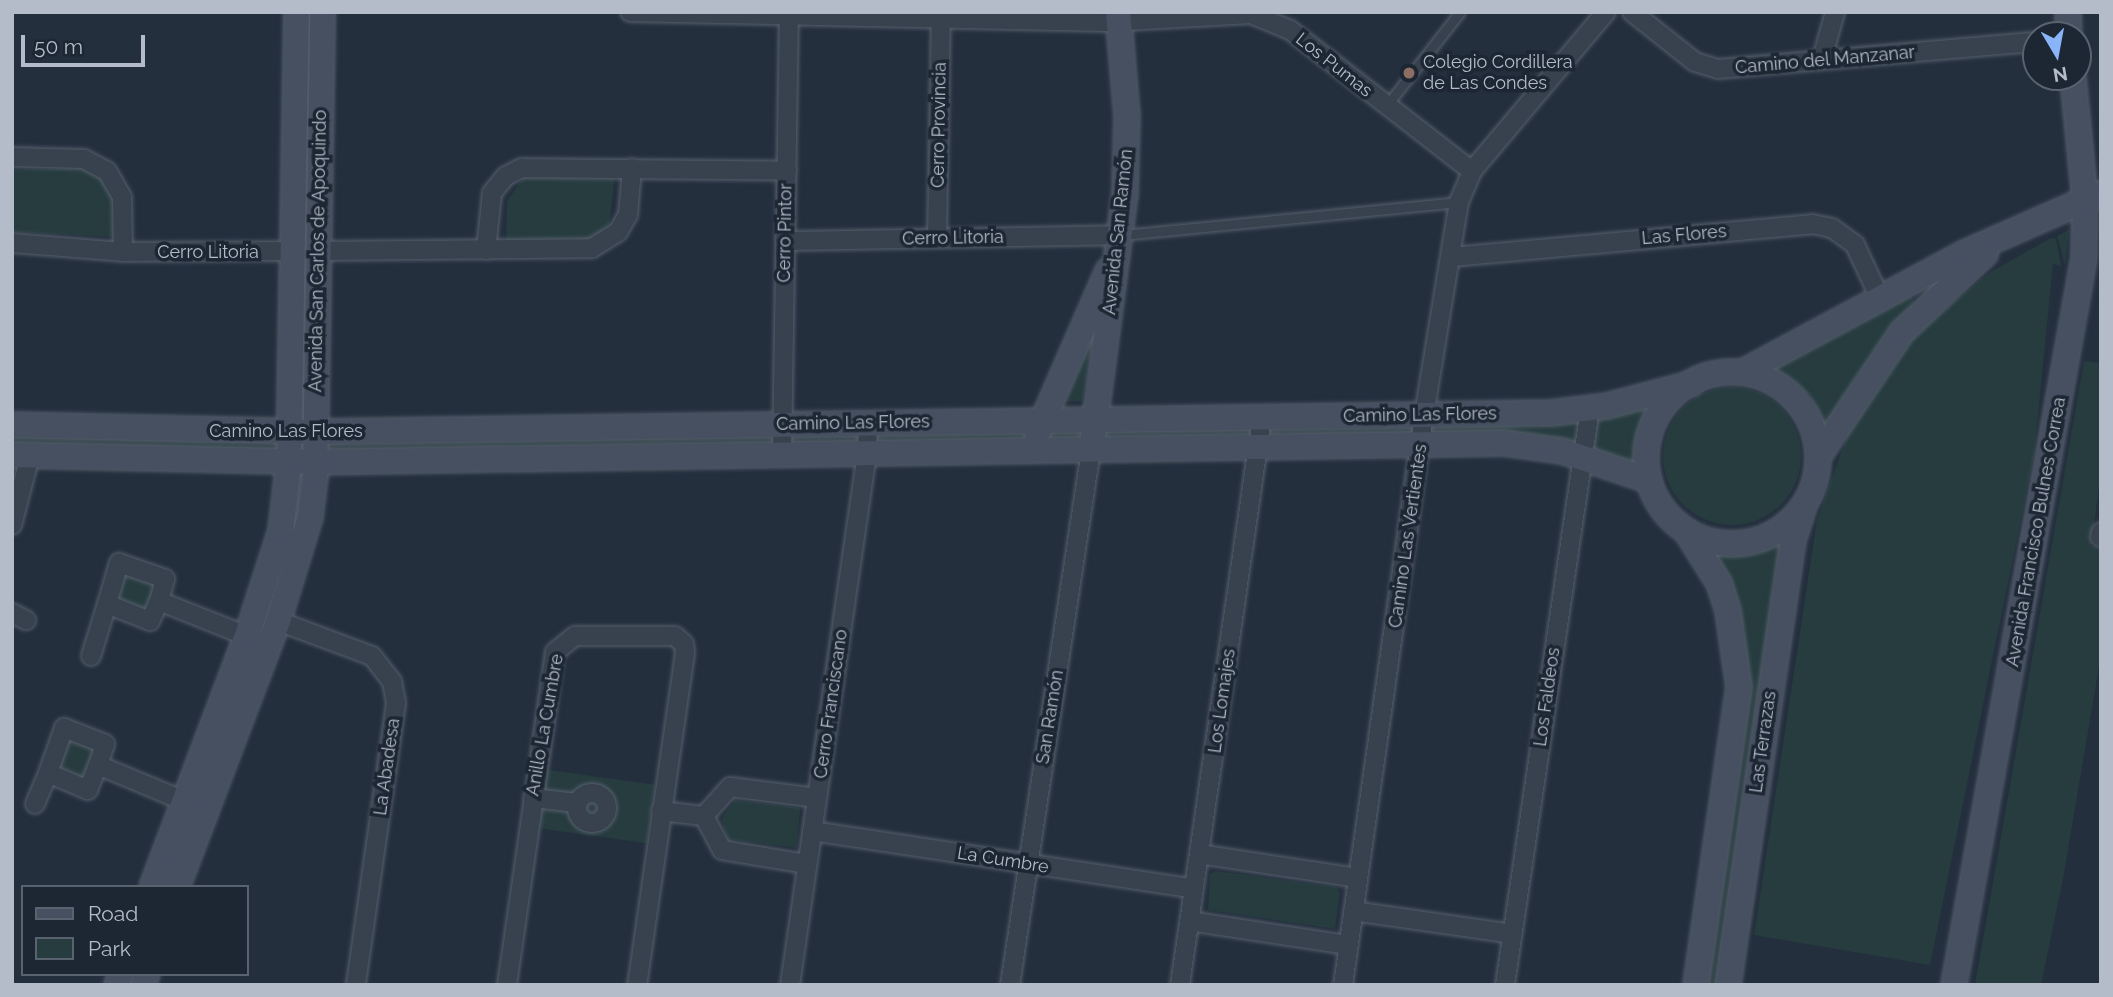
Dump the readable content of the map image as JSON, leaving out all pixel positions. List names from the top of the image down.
{
  "streets": {
    "street": [
      "Camino del Manzanar",
      "Los Pumas",
      "Cerro Provincia",
      "Avenida San Ramón",
      "Cerro Pintor",
      "Las Flores",
      "Cerro Litoria",
      "Avenida San Carlos de Apoquindo",
      "Camino Las Flores",
      "Avenida Francisco Bulnes Correa",
      "Camino Las Vertientes",
      "Los Faldeos",
      "Los Lomajes",
      "Cerro Franciscano",
      "San Ramón",
      "Anillo La Cumbre",
      "Las Terrazas",
      "La Abadesa",
      "La Cumbre"
    ]
  },
  "crossings": [
    ["Los Pumas", "Cerro Provincia"],
    ["Los Pumas", "Avenida San Ramón"],
    ["Los Pumas", "Cerro Pintor"],
    ["Los Pumas", "Camino Las Vertientes"],
    ["Cerro Provincia", "Cerro Litoria"],
    ["Avenida San Ramón", "Cerro Litoria"],
    ["Avenida San Ramón", "Camino Las Flores"],
    ["Avenida San Ramón", "San Ramón"],
    ["Cerro Pintor", "Cerro Litoria"],
    ["Cerro Pintor", "Camino Las Flores"],
    ["Las Flores", "Camino Las Vertientes"],
    ["Cerro Litoria", "Avenida San Carlos de Apoquindo"],
    ["Avenida San Carlos de Apoquindo", "Camino Las Flores"],
    ["Avenida San Carlos de Apoquindo", "La Abadesa"],
    ["Camino Las Flores", "Camino Las Vertientes"],
    ["Camino Las Flores", "Los Faldeos"],
    ["Camino Las Flores", "Los Lomajes"],
    ["Camino Las Flores", "Cerro Franciscano"],
    ["Camino Las Flores", "San Ramón"],
    ["Camino Las Flores", "Las Terrazas"],
    ["Los Lomajes", "La Cumbre"],
    ["Cerro Franciscano", "La Cumbre"],
    ["San Ramón", "La Cumbre"]
  ],
  "places": ["Colegio Cordillera de Las Condes"],
  "legend": ["Road", "Park"],
  "scale_bar": "50 m",
  "north": "bottom"
}
